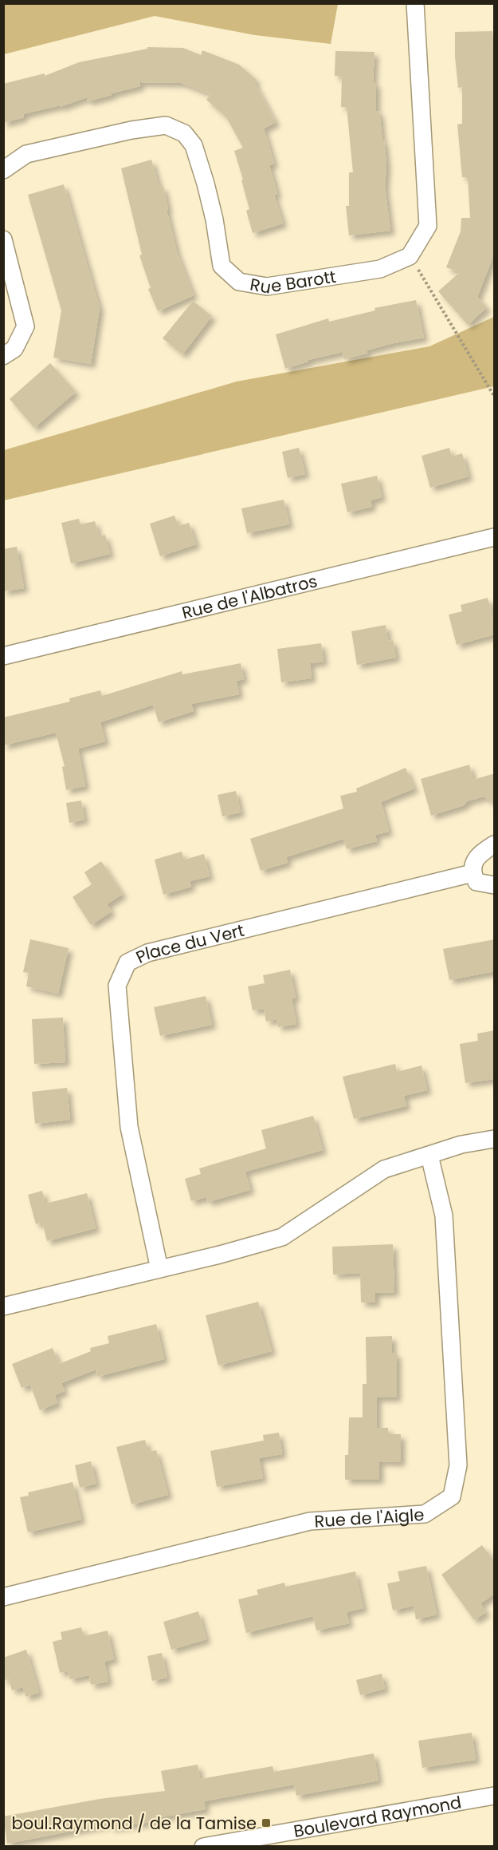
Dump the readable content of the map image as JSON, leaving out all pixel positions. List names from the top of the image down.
{
  "streets": {
    "street": [
      "Rue Barott",
      "Rue de l'Albatros",
      "Place du Vert",
      "Rue de l'Aigle",
      "Boulevard Raymond"
    ]
  },
  "places": {
    "transit": ["boul.Raymond / de la Tamise"]
  }
}
